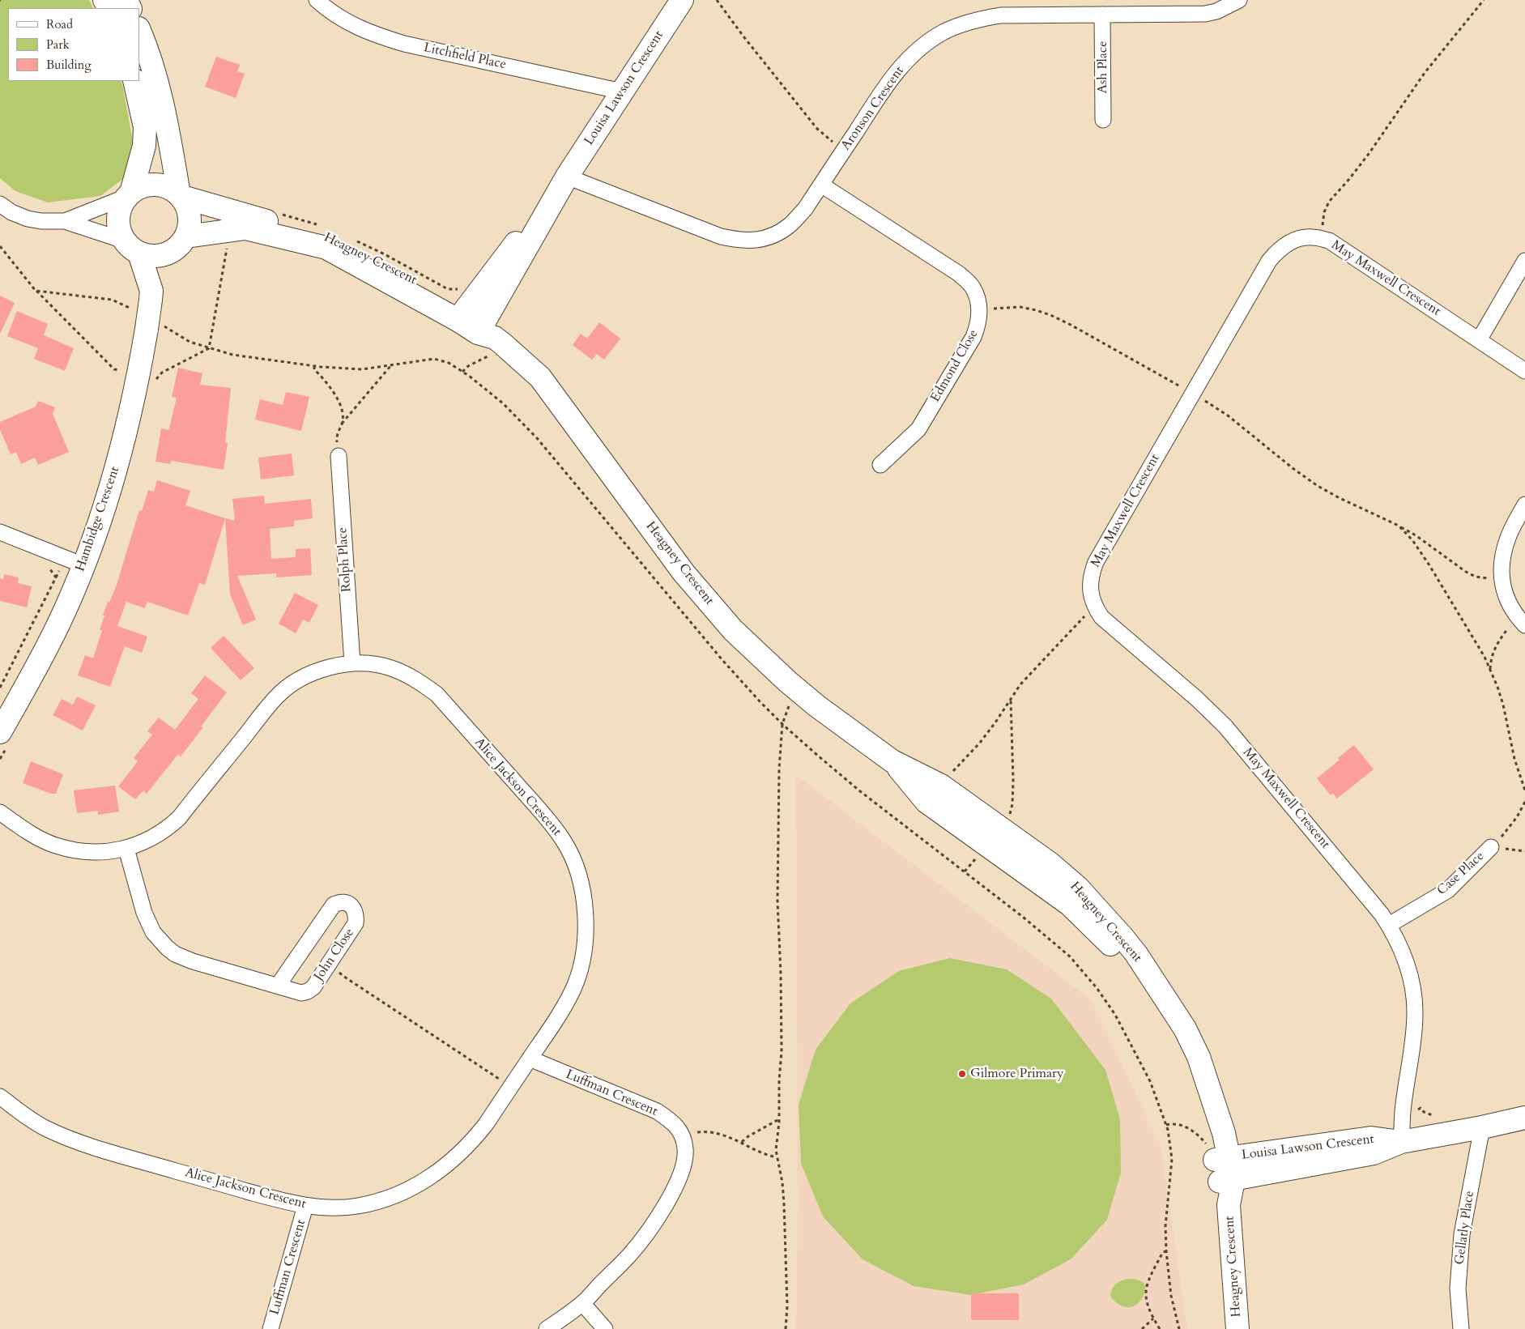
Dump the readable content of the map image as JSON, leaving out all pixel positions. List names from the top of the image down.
{
  "streets": {
    "street": [
      "Litchfield Place",
      "Ash Place",
      "Louisa Lawson Crescent",
      "Aronson Crescent",
      "Heagney Crescent",
      "May Maxwell Crescent",
      "Edmond Close",
      "Hambidge Crescent",
      "Rolph Place",
      "Alice Jackson Crescent",
      "Case Place",
      "John Close",
      "Luffman Crescent",
      "Gellatly Place"
    ]
  },
  "crossings": [
    ["Litchfield Place", "Louisa Lawson Crescent"],
    ["Ash Place", "Aronson Crescent"],
    ["Louisa Lawson Crescent", "Aronson Crescent"],
    ["Louisa Lawson Crescent", "Heagney Crescent"],
    ["Louisa Lawson Crescent", "May Maxwell Crescent"],
    ["Louisa Lawson Crescent", "Gellatly Place"],
    ["Aronson Crescent", "Edmond Close"],
    ["Heagney Crescent", "Hambidge Crescent"],
    ["May Maxwell Crescent", "Case Place"],
    ["Rolph Place", "Alice Jackson Crescent"],
    ["Alice Jackson Crescent", "John Close"],
    ["Alice Jackson Crescent", "Luffman Crescent"]
  ],
  "places": ["Gilmore Primary"],
  "legend": ["Road", "Park", "Building"]
}
